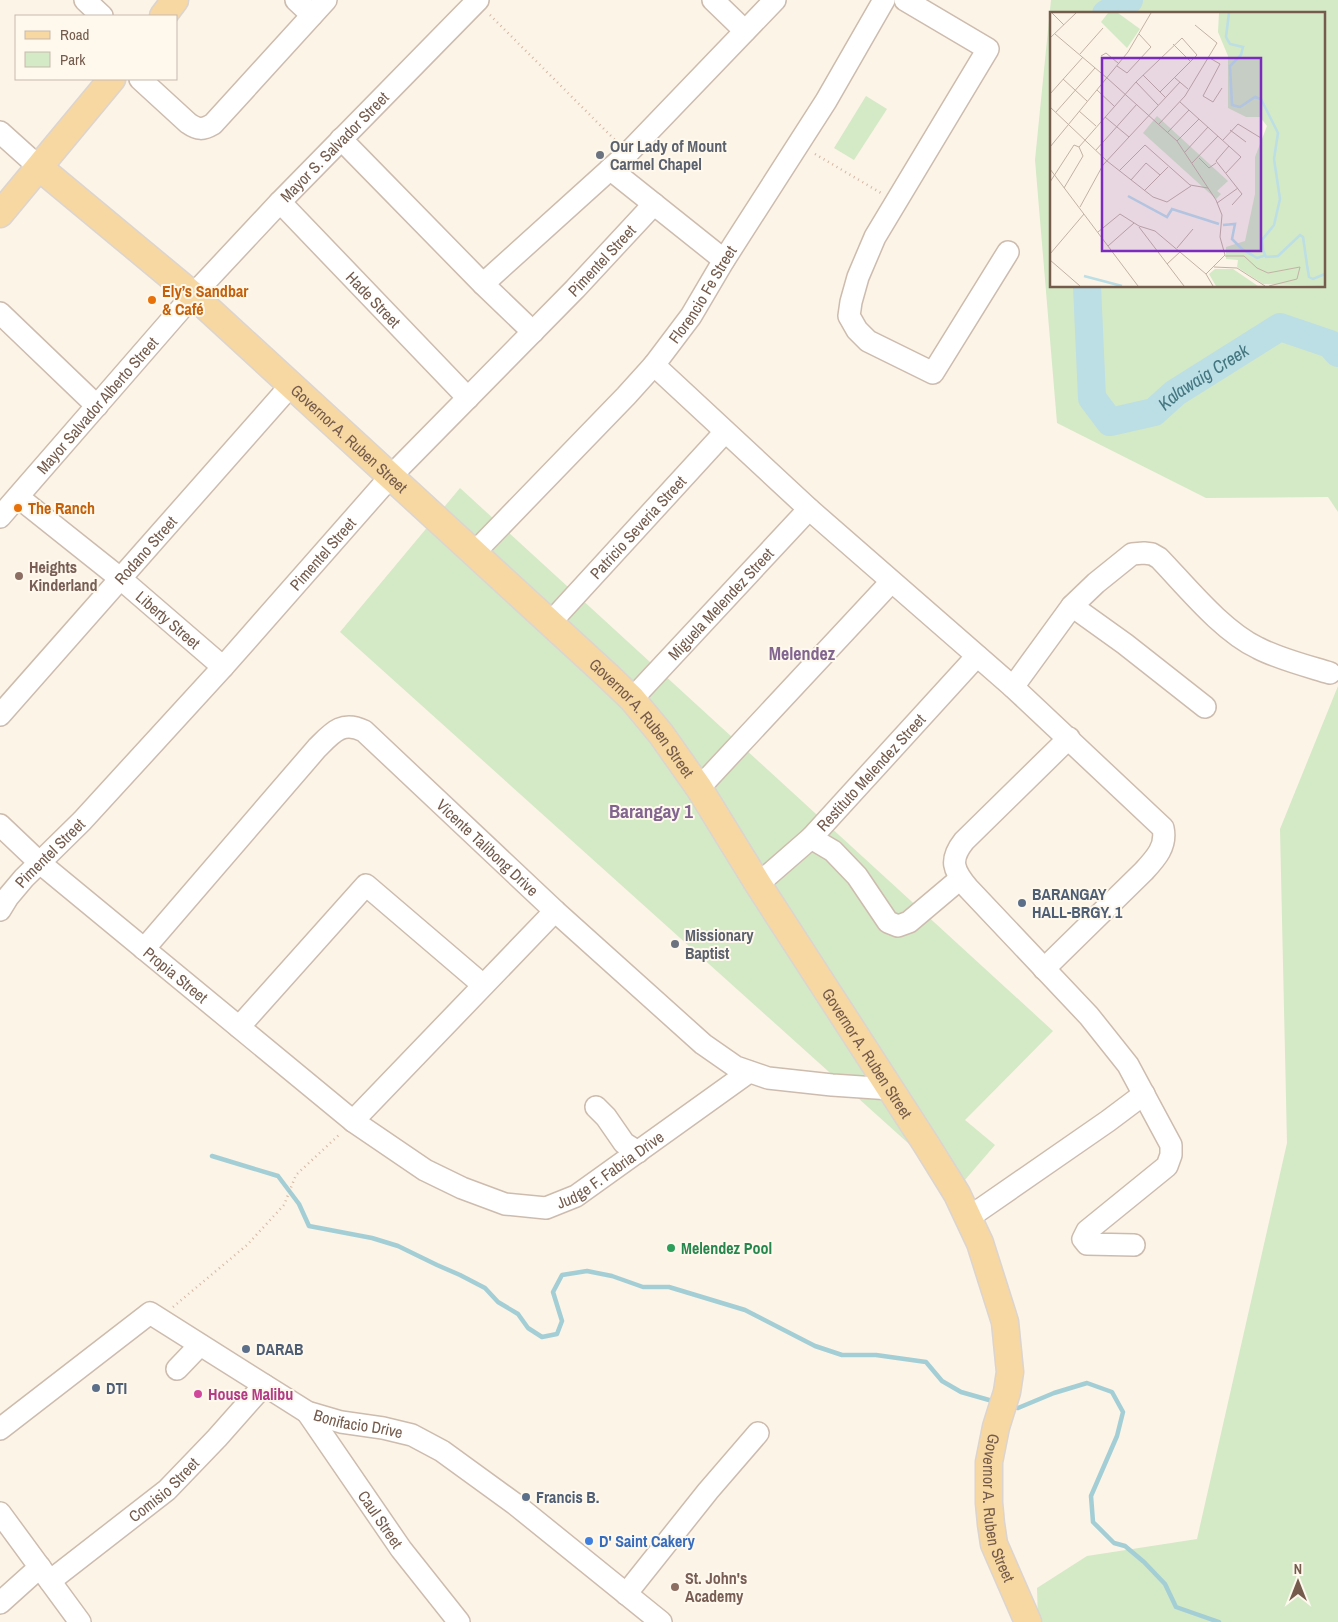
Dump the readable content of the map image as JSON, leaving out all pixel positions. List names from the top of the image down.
{
  "streets": {
    "main road": ["Governor A. Ruben Street"],
    "street": [
      "Mayor S. Salvador Street",
      "Pimentel Street",
      "Florencio Fe Street",
      "Hade Street",
      "Mayor Salvador Alberto Street",
      "Patricio Severia Street",
      "Rodano Street",
      "Miguela Melendez Street",
      "Liberty Street",
      "Restituto Melendez Street",
      "Vicente Talibong Drive",
      "Propia Street",
      "Judge F. Fabria Drive",
      "Bonifacio Drive",
      "Comisio Street",
      "Caul Street"
    ]
  },
  "crossings": [
    ["Mayor S. Salvador Street", "Hade Street"],
    ["Mayor S. Salvador Street", "Mayor Salvador Alberto Street"],
    ["Mayor S. Salvador Street", "Governor A. Ruben Street"],
    ["Pimentel Street", "Hade Street"],
    ["Pimentel Street", "Governor A. Ruben Street"],
    ["Pimentel Street", "Liberty Street"],
    ["Pimentel Street", "Propia Street"],
    ["Florencio Fe Street", "Governor A. Ruben Street"],
    ["Mayor Salvador Alberto Street", "Governor A. Ruben Street"],
    ["Mayor Salvador Alberto Street", "Liberty Street"],
    ["Governor A. Ruben Street", "Patricio Severia Street"],
    ["Governor A. Ruben Street", "Rodano Street"],
    ["Governor A. Ruben Street", "Miguela Melendez Street"],
    ["Governor A. Ruben Street", "Restituto Melendez Street"],
    ["Governor A. Ruben Street", "Vicente Talibong Drive"],
    ["Rodano Street", "Liberty Street"],
    ["Vicente Talibong Drive", "Propia Street"],
    ["Vicente Talibong Drive", "Judge F. Fabria Drive"],
    ["Propia Street", "Judge F. Fabria Drive"],
    ["Bonifacio Drive", "Comisio Street"],
    ["Bonifacio Drive", "Caul Street"]
  ],
  "districts": ["Melendez", "Barangay 1"],
  "water": ["Kalawaig Creek"],
  "places": [
    "Our Lady of Mount Carmel Chapel",
    "Ely’s Sandbar & Café",
    "The Ranch",
    "Heights Kinderland",
    "BARANGAY HALL-BRGY. 1",
    "Missionary Baptist",
    "Melendez Pool",
    "DARAB",
    "DTI",
    "House Malibu",
    "Francis B.",
    "D' Saint Cakery",
    "St. John's Academy"
  ],
  "legend": ["Road", "Park"],
  "north": "top"
}
